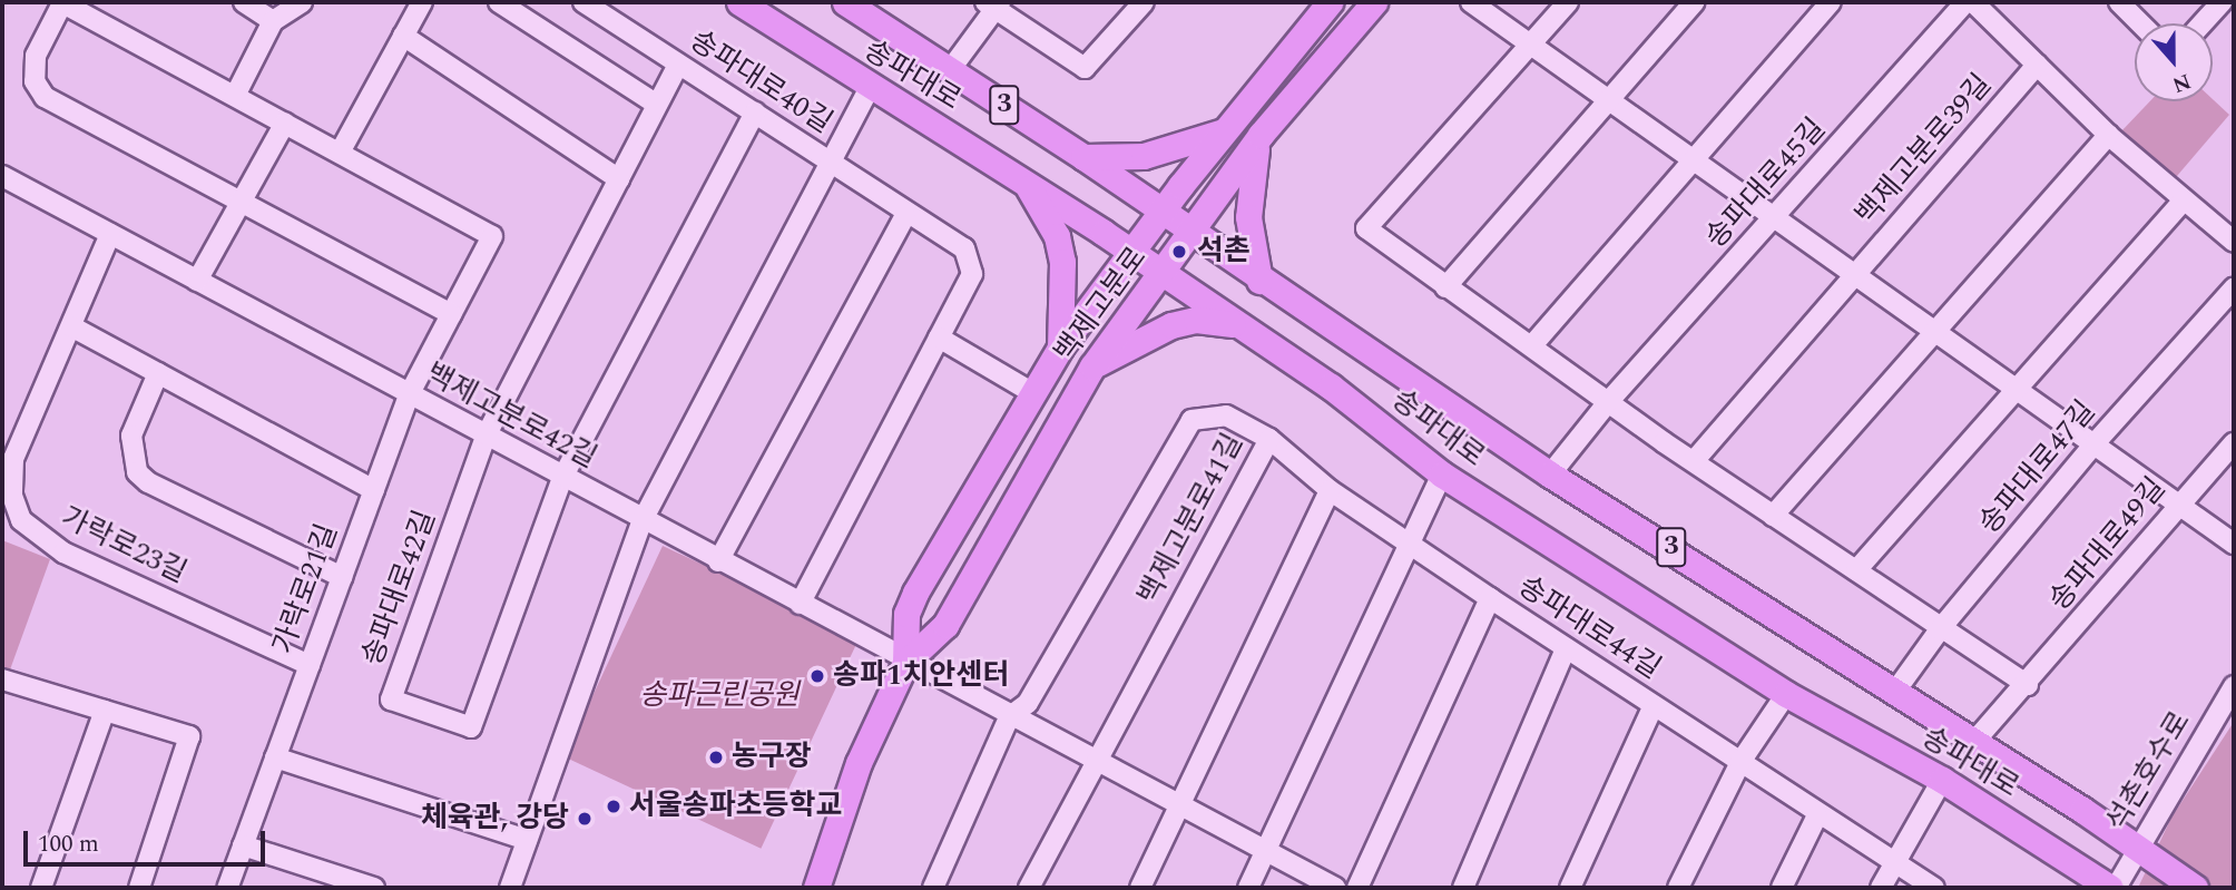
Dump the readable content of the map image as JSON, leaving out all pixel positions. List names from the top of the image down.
{
  "streets": {
    "main road": ["송파대로", "3", "백제고분로"],
    "street": [
      "송파대로40길",
      "백제고분로39길",
      "송파대로45길",
      "백제고분로42길",
      "송파대로47길",
      "백제고분로41길",
      "송파대로49길",
      "가락로23길",
      "송파대로42길",
      "가락로21길",
      "송파대로44길",
      "석촌호수로"
    ]
  },
  "crossings": [
    ["송파대로", "송파대로45길"],
    ["송파대로", "백제고분로"],
    ["송파대로", "송파대로47길"],
    ["송파대로", "송파대로49길"],
    ["송파대로", "석촌호수로"],
    ["송파대로40길", "송파대로42길"],
    ["백제고분로", "백제고분로42길"],
    ["백제고분로42길", "가락로23길"],
    ["백제고분로42길", "송파대로42길"],
    ["백제고분로42길", "가락로21길"],
    ["백제고분로41길", "송파대로44길"],
    ["가락로23길", "가락로21길"]
  ],
  "parks": ["송파근린공원"],
  "places": [
    "석촌",
    "송파1치안센터",
    "농구장",
    "서울송파초등학교",
    "체육관, 강당"
  ],
  "scale_bar": "100 m",
  "north": "bottom"
}
